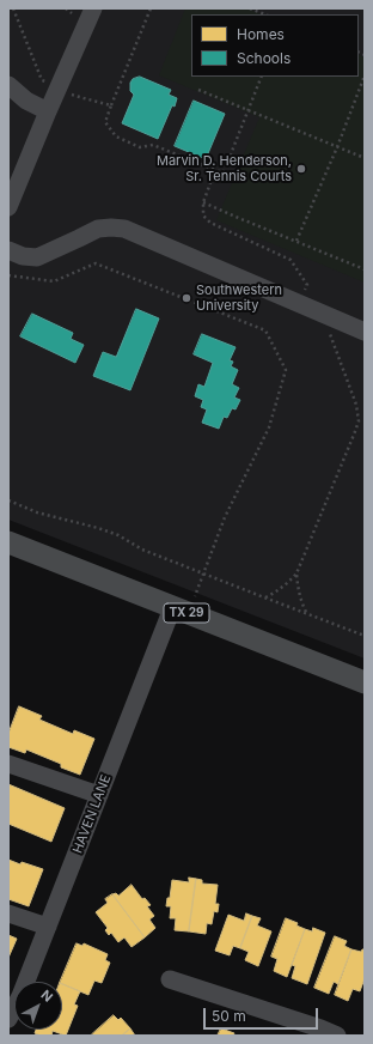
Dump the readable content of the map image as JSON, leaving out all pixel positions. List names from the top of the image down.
{
  "streets": {
    "main road": ["TX 29"],
    "street": ["HAVEN LANE"]
  },
  "crossings": [
    ["TX 29", "HAVEN LANE"]
  ],
  "places": ["Marvin D. Henderson, Sr. Tennis Courts", "Southwestern University"],
  "legend": ["Homes", "Schools"],
  "scale_bar": "50 m",
  "north": "top right"
}
